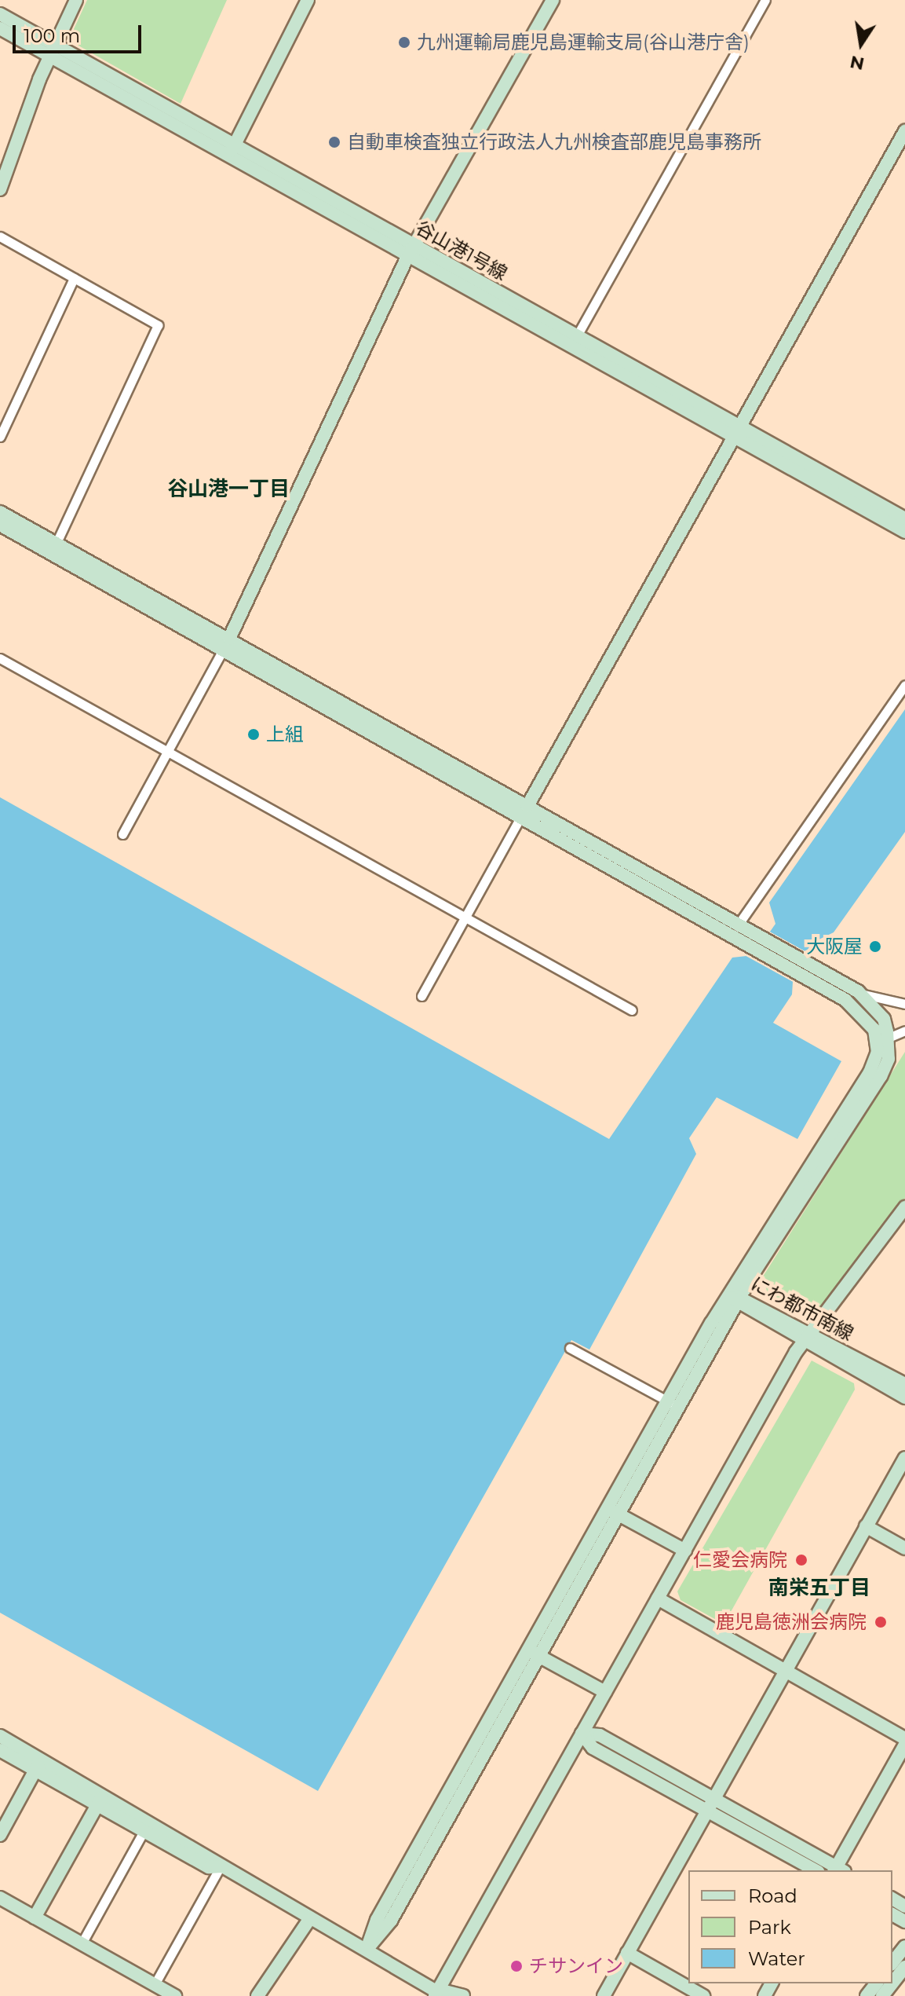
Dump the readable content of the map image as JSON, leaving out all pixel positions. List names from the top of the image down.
{
  "streets": {
    "street": ["谷山港1号線", "にわ都市南線"]
  },
  "districts": ["谷山港一丁目", "南栄五丁目"],
  "places": [
    "九州運輸局鹿児島運輸支局(谷山港庁舎)",
    "自動車検査独立行政法人九州検査部鹿児島事務所",
    "上組",
    "大阪屋",
    "仁愛会病院",
    "鹿児島徳洲会病院",
    "チサンイン"
  ],
  "legend": ["Road", "Park", "Water"],
  "scale_bar": "100 m",
  "north": "bottom"
}
